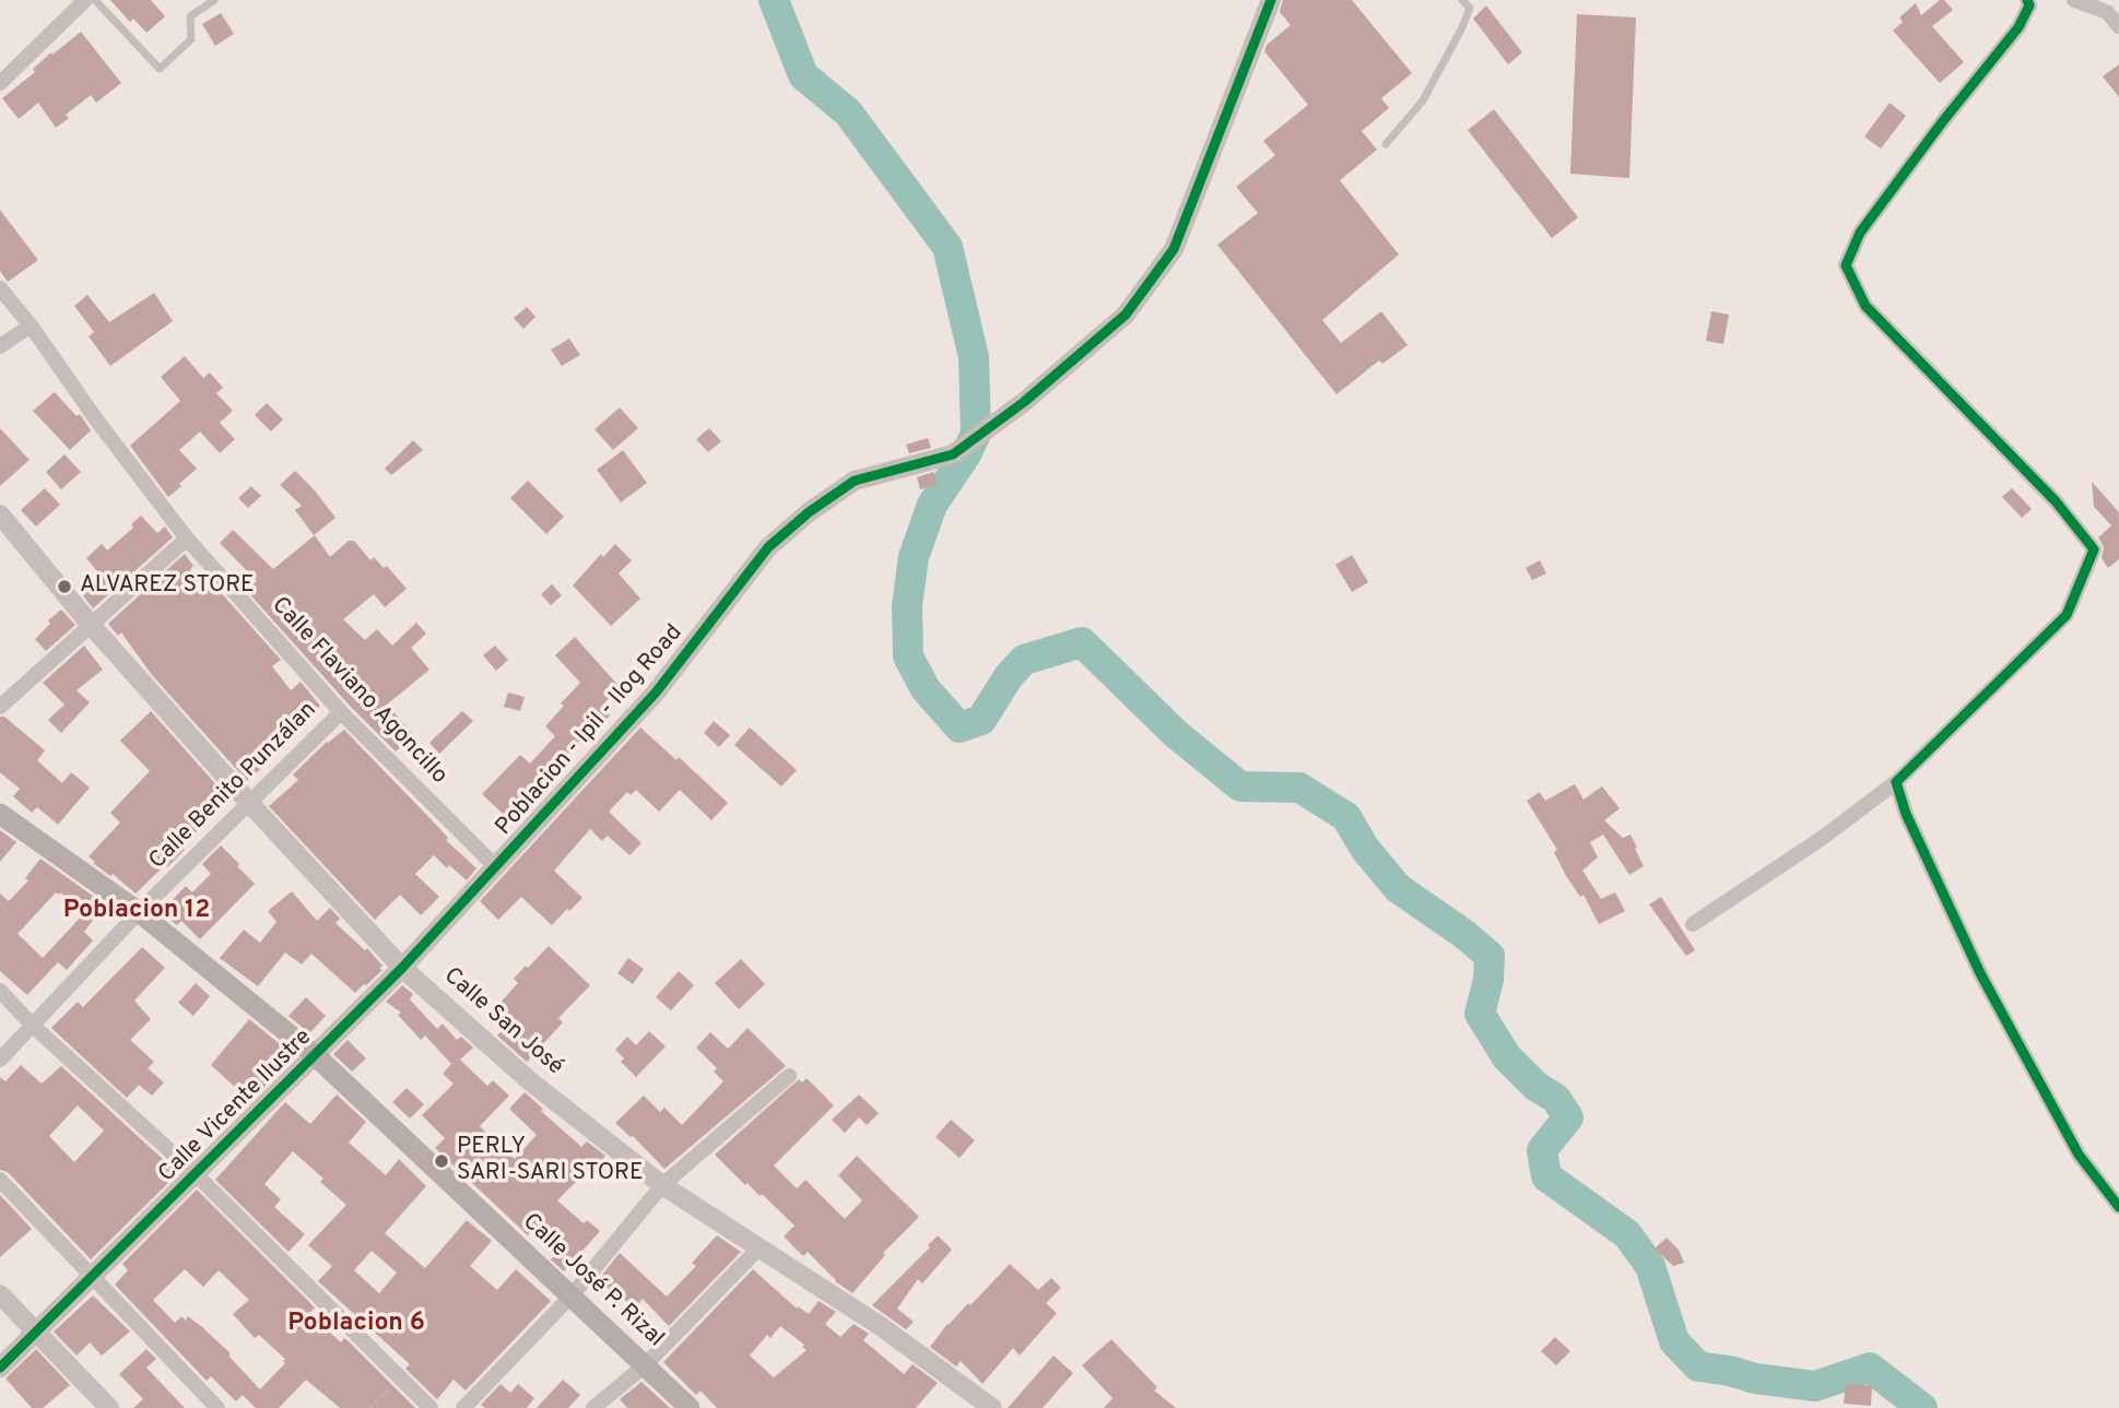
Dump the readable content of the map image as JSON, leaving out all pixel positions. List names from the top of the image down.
{
  "streets": {
    "main road": ["Calle José P. Rizal"],
    "street": [
      "Calle Flaviano Agoncillo",
      "Poblacion - Ipil - Ilog Road",
      "Calle Benito Punzálan",
      "Calle San José",
      "Calle Vicente Ilustre"
    ]
  },
  "crossings": [
    ["Calle Flaviano Agoncillo", "Poblacion - Ipil - Ilog Road"],
    ["Calle Flaviano Agoncillo", "Calle Benito Punzálan"],
    ["Calle Flaviano Agoncillo", "Calle Vicente Ilustre"],
    ["Poblacion - Ipil - Ilog Road", "Calle Vicente Ilustre"],
    ["Calle Benito Punzálan", "Calle San José"],
    ["Calle Benito Punzálan", "Calle José P. Rizal"],
    ["Calle San José", "Calle Vicente Ilustre"],
    ["Calle Vicente Ilustre", "Calle José P. Rizal"]
  ],
  "districts": ["Poblacion 12", "Poblacion 6"],
  "places": ["ALVAREZ STORE", "PERLY SARI-SARI STORE"]
}
